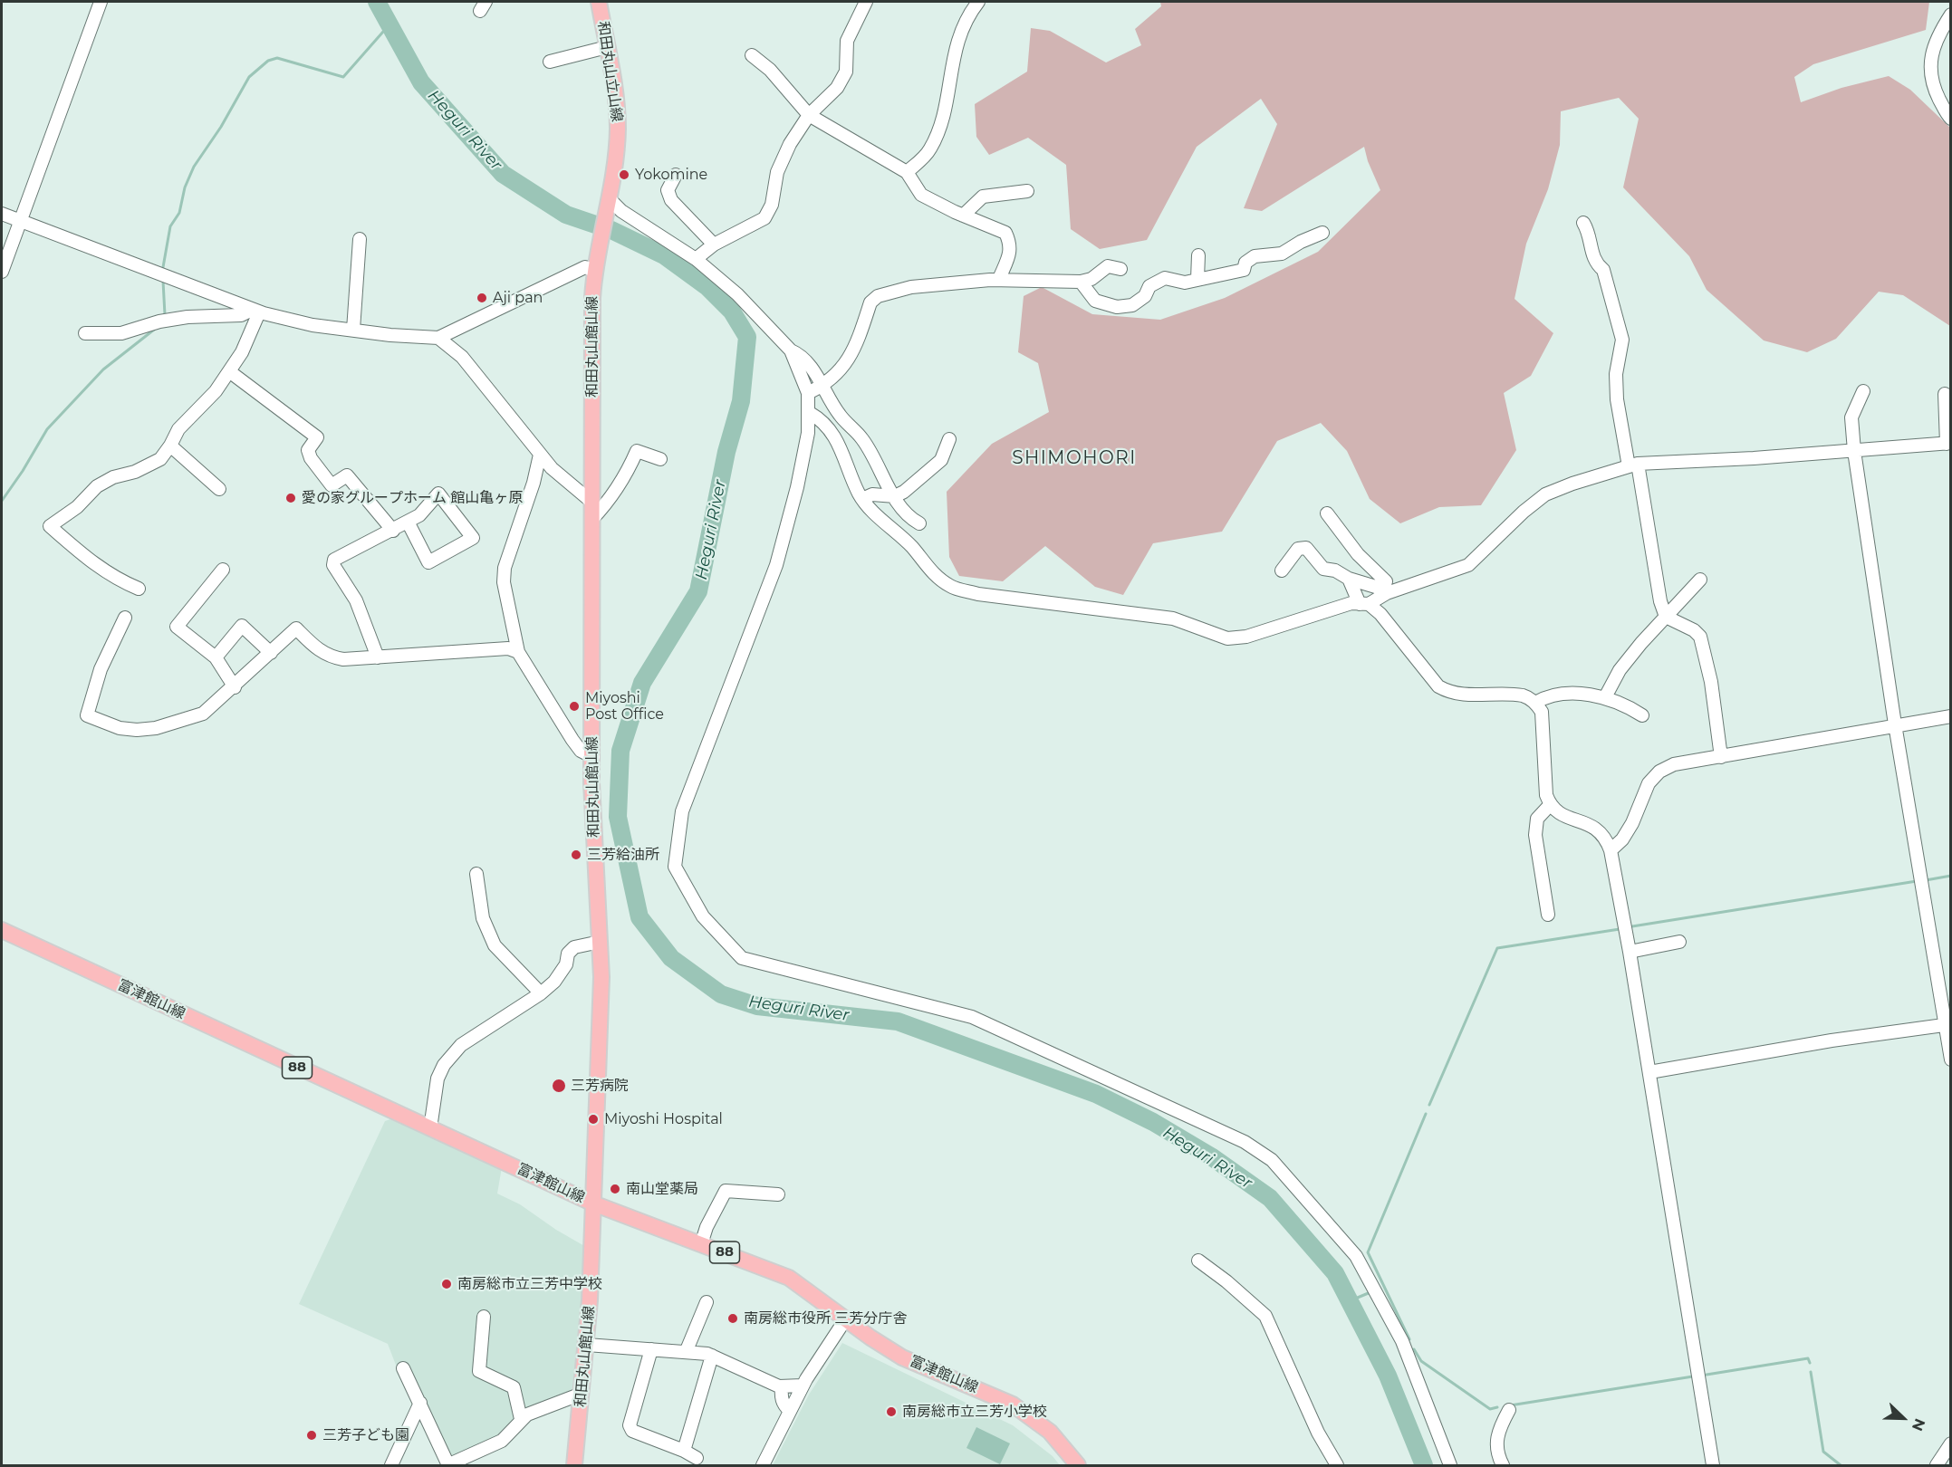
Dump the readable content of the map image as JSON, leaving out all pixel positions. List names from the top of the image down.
{
  "streets": {
    "main road": [
      "和田丸山立山線",
      "和田丸山館山線",
      "富津館山線",
      "88"
    ]
  },
  "crossings": [
    ["和田丸山立山線", "和田丸山館山線"],
    ["和田丸山館山線", "富津館山線"]
  ],
  "districts": ["SHIMOHORI"],
  "water": ["Heguri River"],
  "places": [
    "Yokomine",
    "Aji pan",
    "愛の家グループホーム 館山亀ヶ原",
    "Miyoshi Post Office",
    "三芳給油所",
    "三芳病院",
    "Miyoshi Hospital",
    "南山堂薬局",
    "南房総市立三芳中学校",
    "南房総市役所 三芳分庁舎",
    "南房総市立三芳小学校",
    "三芳子ども園"
  ],
  "north": "bottom right"
}
